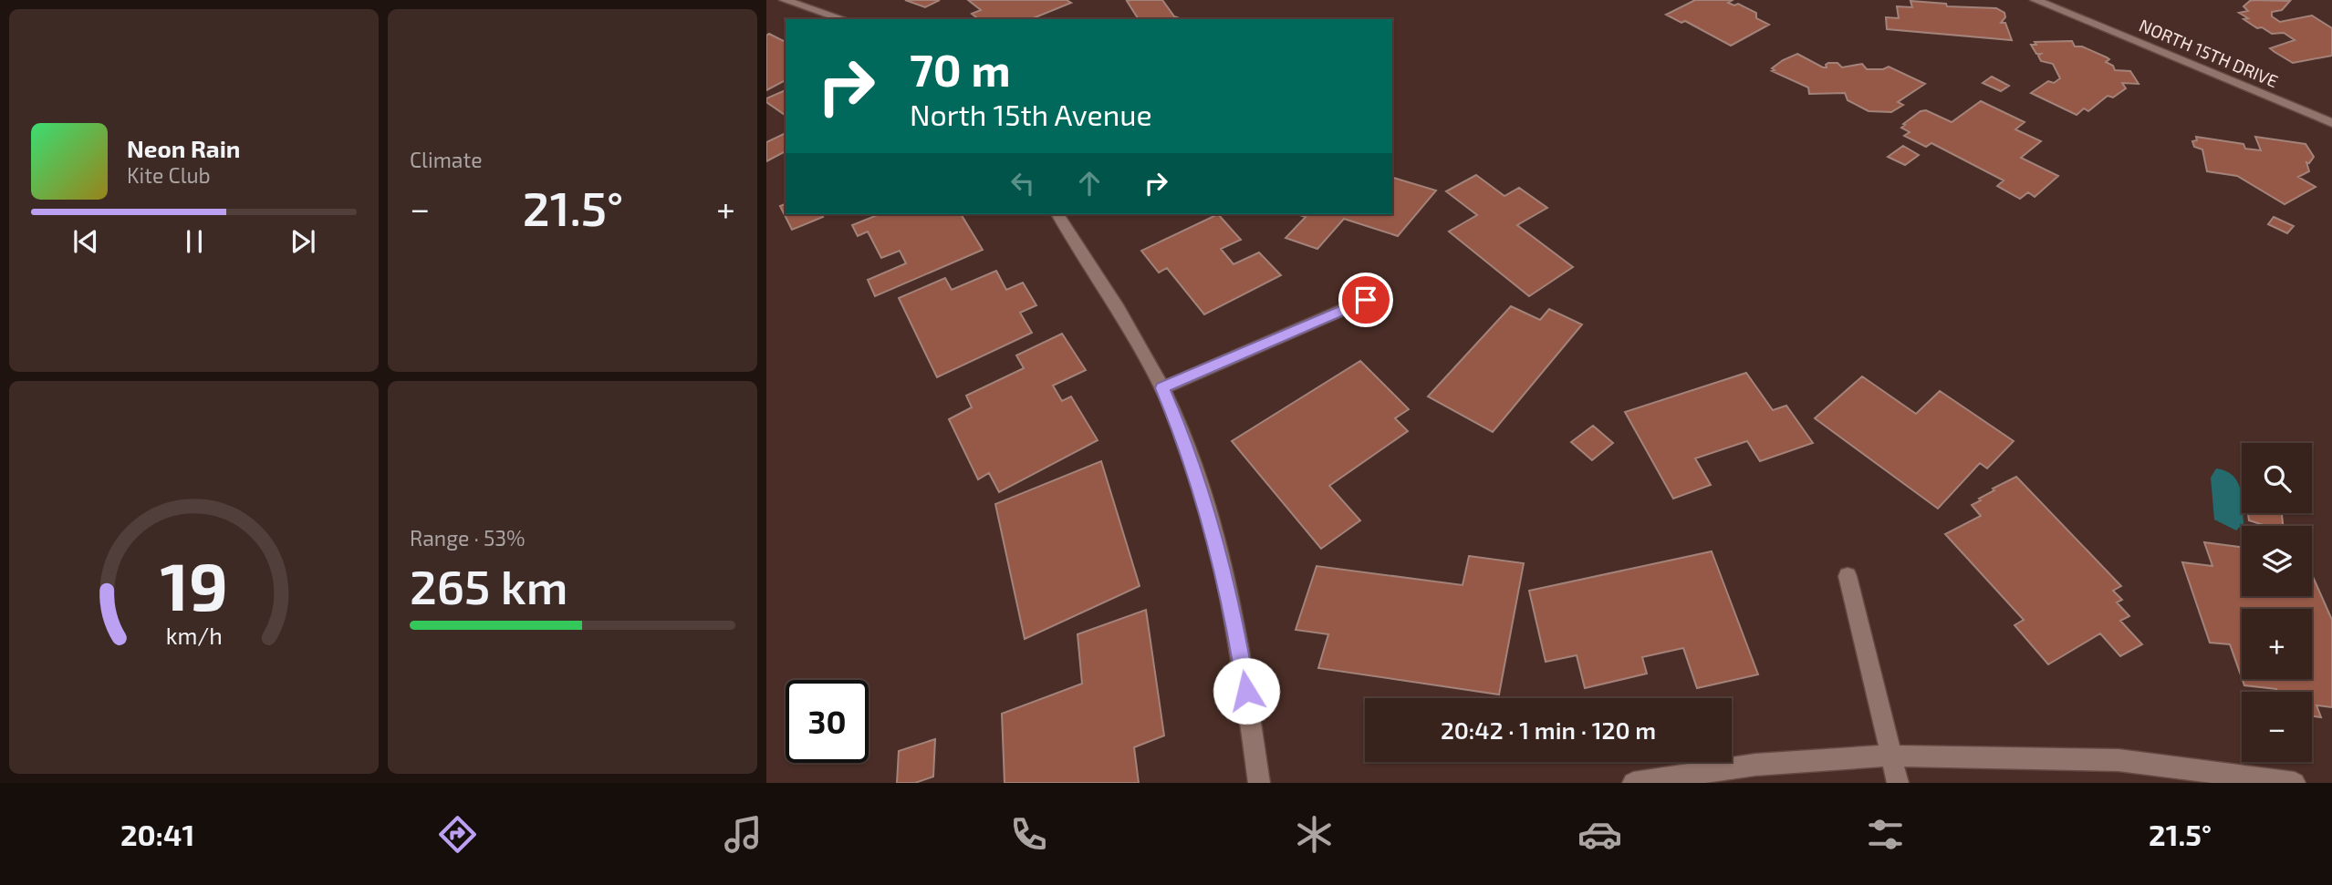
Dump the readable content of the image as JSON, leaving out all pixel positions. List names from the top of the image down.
{
  "streets": {
    "street": ["NORTH 15TH DRIVE"]
  },
  "page": {
    "tile": [
      "Climate",
      ["Range · 53%", "265 km"]
    ],
    "turn": ["70 m", "North 15th Avenue"],
    "song": ["Neon Rain", "Kite Club"],
    "heat": ["−", "21.5°", "+"],
    "map_buttons": ["+", "−"],
    "limit": "30",
    "trip": "20:42 · 1 min · 120 m",
    "tabs": ["20:41", "21.5°"],
    "gauge": ["19", "km/h"]
  }
}
